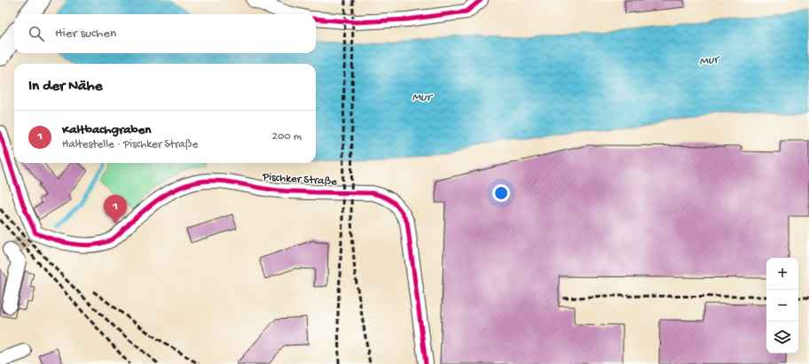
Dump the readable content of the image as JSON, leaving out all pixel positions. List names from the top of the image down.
{
  "streets": {
    "street": ["Pischker Straße"]
  },
  "water": ["Mur"],
  "page": {
    "search": "Hier suchen",
    "heading": "In der Nähe",
    "list": [
      {
        "mark": "1",
        "name": "Kaltbachgraben",
        "note": "Haltestelle · Pischker Straße",
        "value": "200 m"
      }
    ],
    "pins": "1",
    "map_buttons": ["+", "−"]
  }
}
